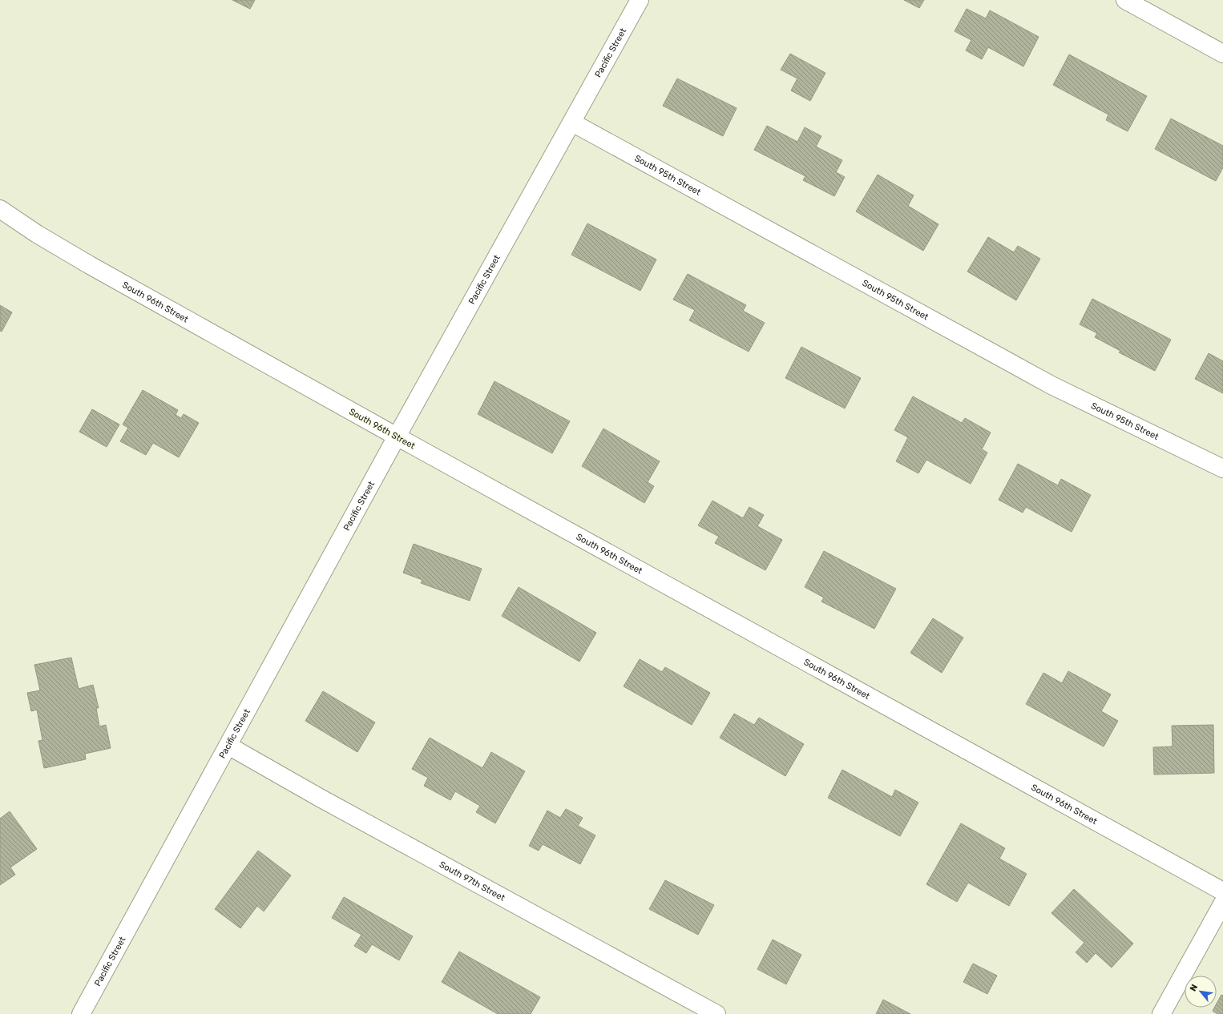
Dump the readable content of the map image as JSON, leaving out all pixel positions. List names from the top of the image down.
{
  "streets": {
    "street": [
      "Pacific Street",
      "South 95th Street",
      "South 96th Street",
      "South 97th Street"
    ]
  },
  "crossings": [
    ["Pacific Street", "South 95th Street"],
    ["Pacific Street", "South 96th Street"],
    ["Pacific Street", "South 97th Street"]
  ],
  "north": "top left"
}
